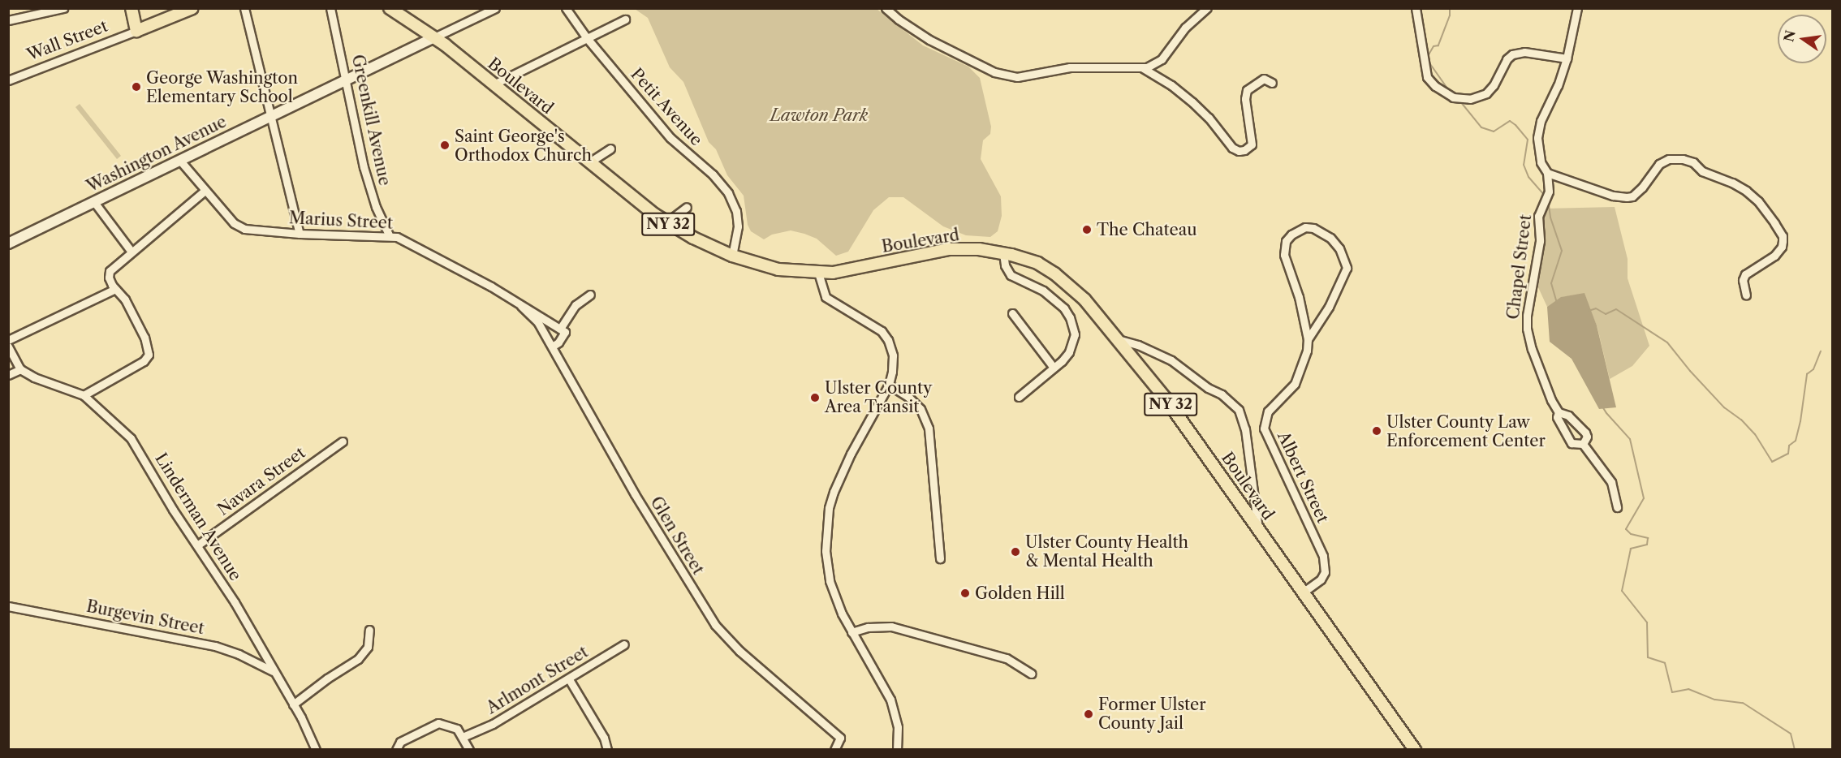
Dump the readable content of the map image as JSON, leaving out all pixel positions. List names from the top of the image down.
{
  "streets": {
    "main road": [
      "Wall Street",
      "Boulevard",
      "Washington Avenue",
      "NY 32"
    ],
    "street": [
      "Petit Avenue",
      "Greenkill Avenue",
      "Marius Street",
      "Chapel Street",
      "Albert Street",
      "Navara Street",
      "Linderman Avenue",
      "Glen Street",
      "Burgevin Street",
      "Arlmont Street"
    ]
  },
  "crossings": [
    ["Boulevard", "Petit Avenue"],
    ["Boulevard", "Washington Avenue"],
    ["Boulevard", "Albert Street"],
    ["Greenkill Avenue", "Washington Avenue"],
    ["Greenkill Avenue", "Marius Street"],
    ["Washington Avenue", "Marius Street"],
    ["Marius Street", "Glen Street"],
    ["Navara Street", "Linderman Avenue"],
    ["Linderman Avenue", "Burgevin Street"]
  ],
  "parks": ["Lawton Park"],
  "places": [
    "George Washington Elementary School",
    "Saint George's Orthodox Church",
    "The Chateau",
    "Ulster County Area Transit",
    "Ulster County Law Enforcement Center",
    "Ulster County Health & Mental Health",
    "Golden Hill",
    "Former Ulster County Jail"
  ],
  "north": "left"
}
